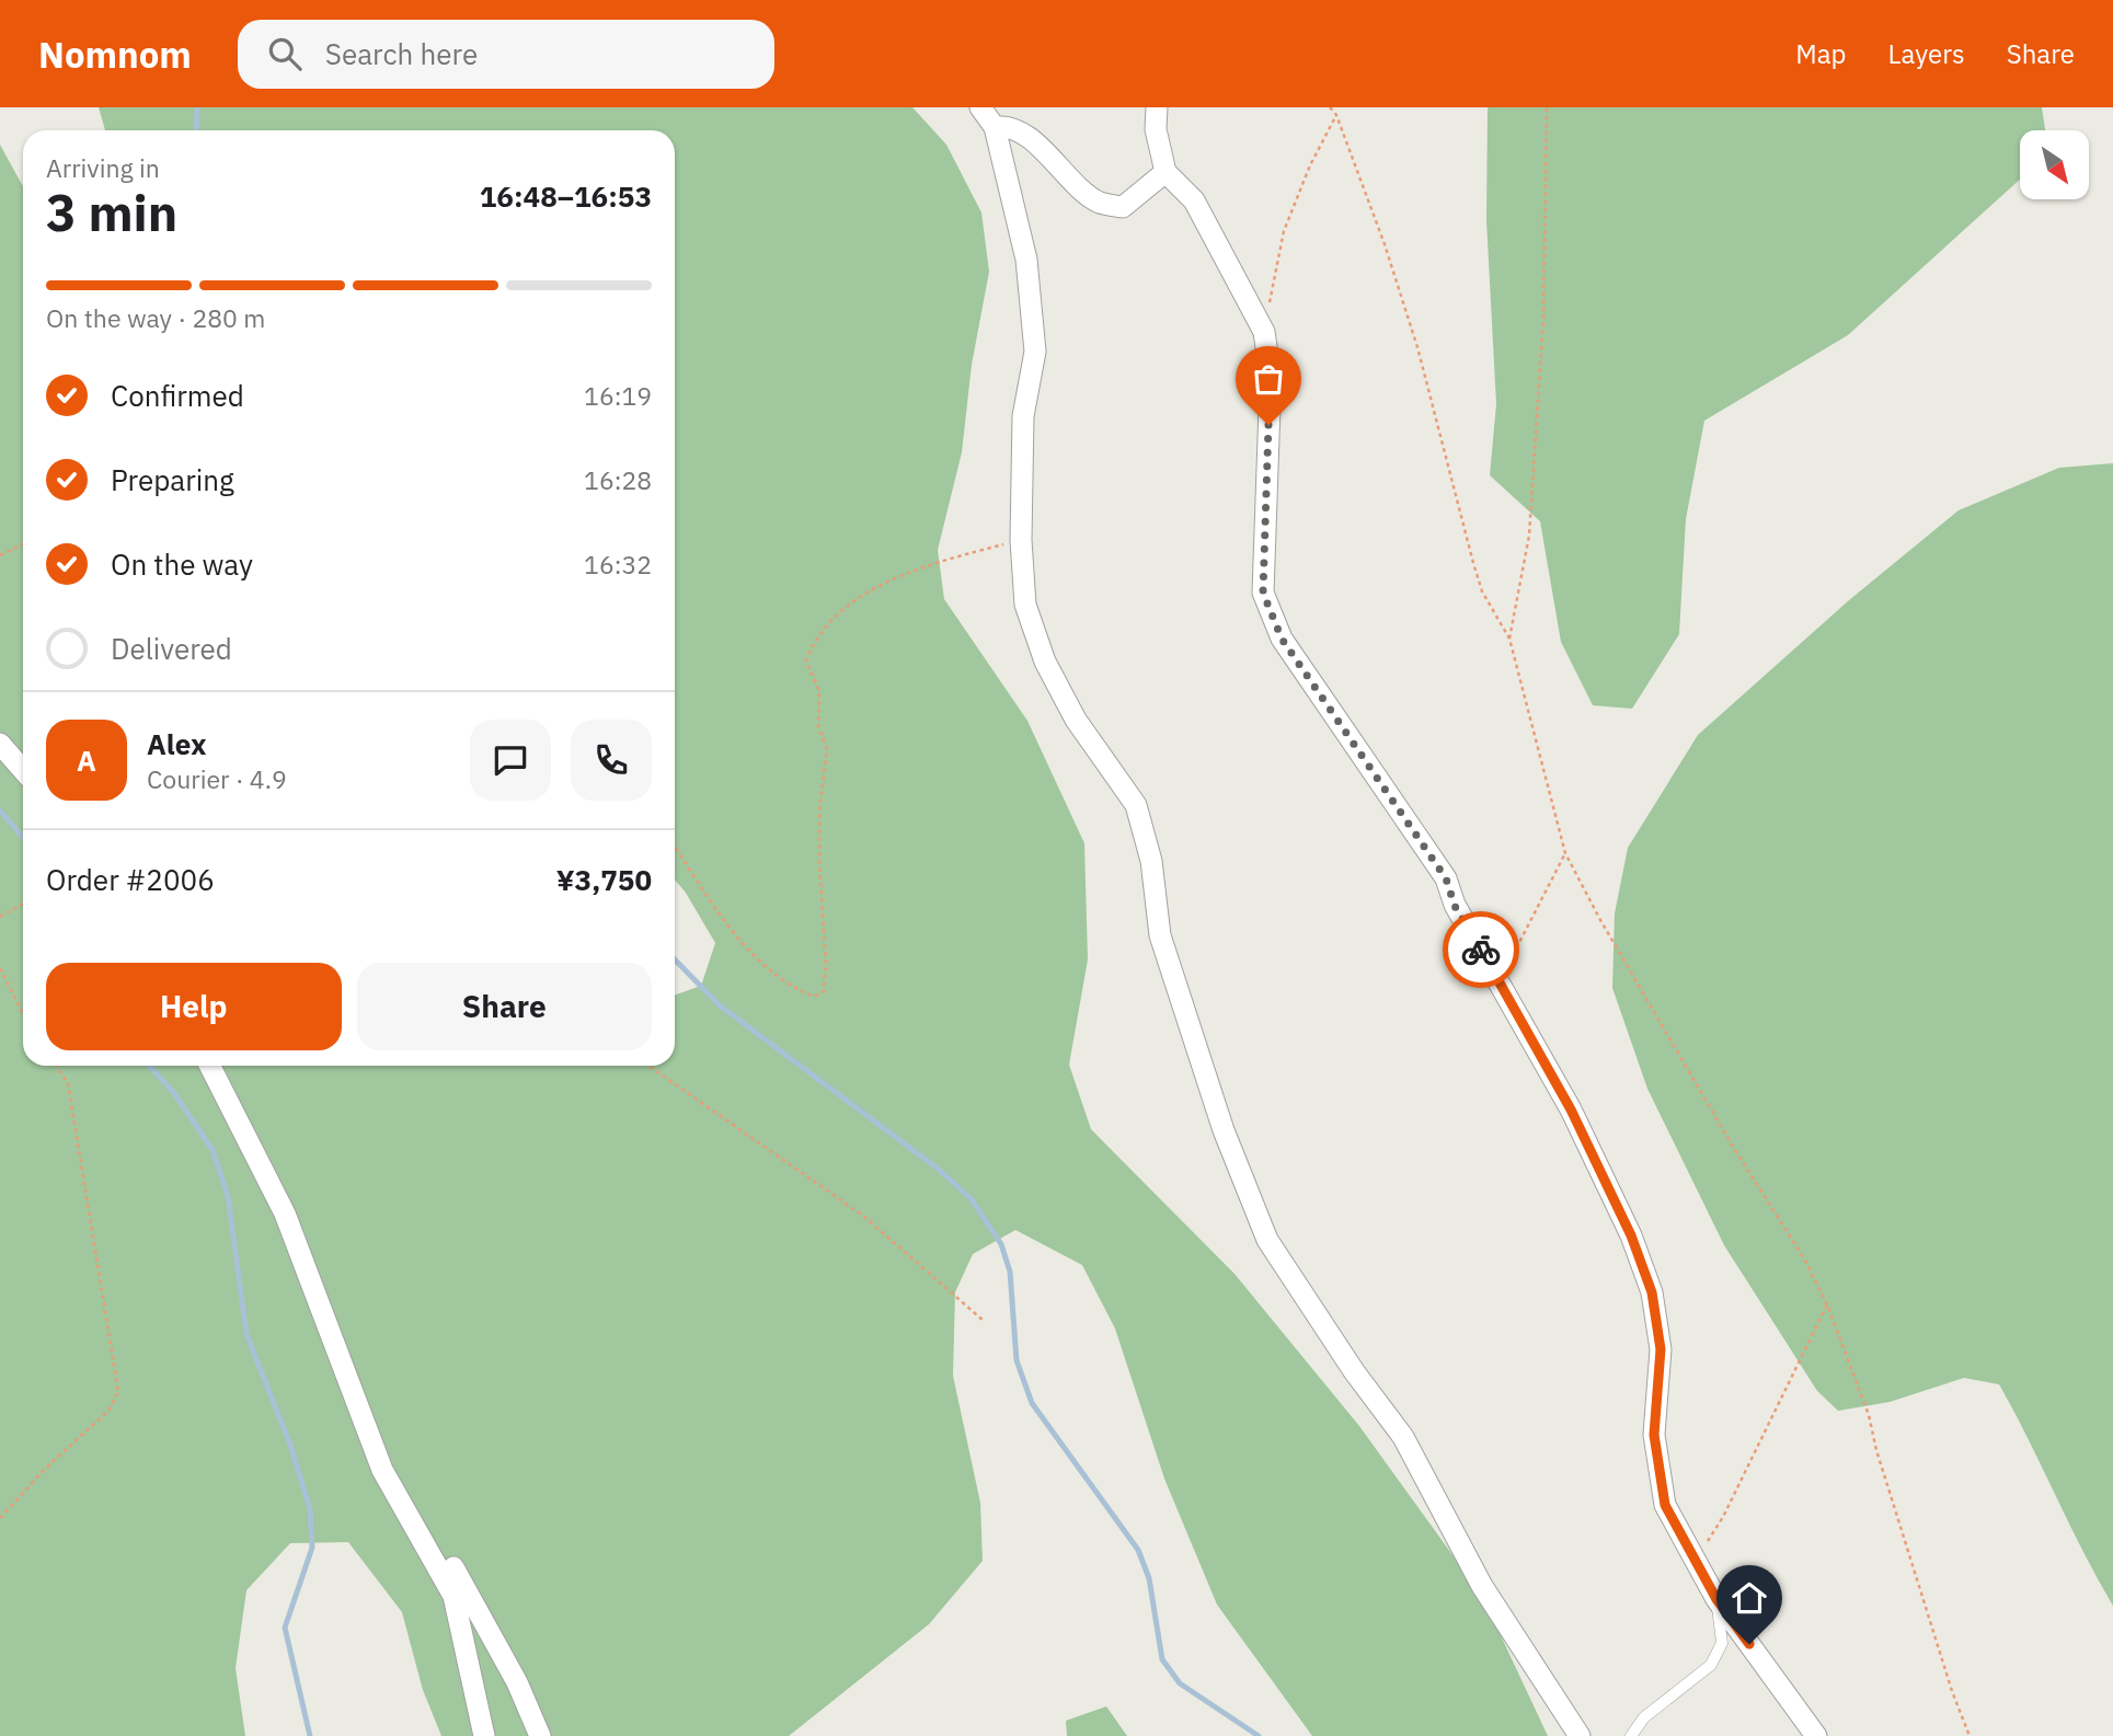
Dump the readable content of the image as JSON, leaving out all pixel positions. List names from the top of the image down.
{
  "north": "bottom right",
  "page": {
    "header": "Nomnom",
    "search": "Search here",
    "nav": ["Map", "Layers", "Share"],
    "heading": ["3 min", "Arriving in", "16:48–16:53"],
    "panel": [
      "Alex",
      "Courier · 4.9",
      "Order #2006",
      "¥3,750"
    ],
    "bar": "On the way · 280 m",
    "list": [
      ["Confirmed", "16:19"],
      ["Preparing", "16:28"],
      ["On the way", "16:32"],
      "Delivered"
    ],
    "round": "A",
    "buttons": ["Help", "Share"]
  }
}
